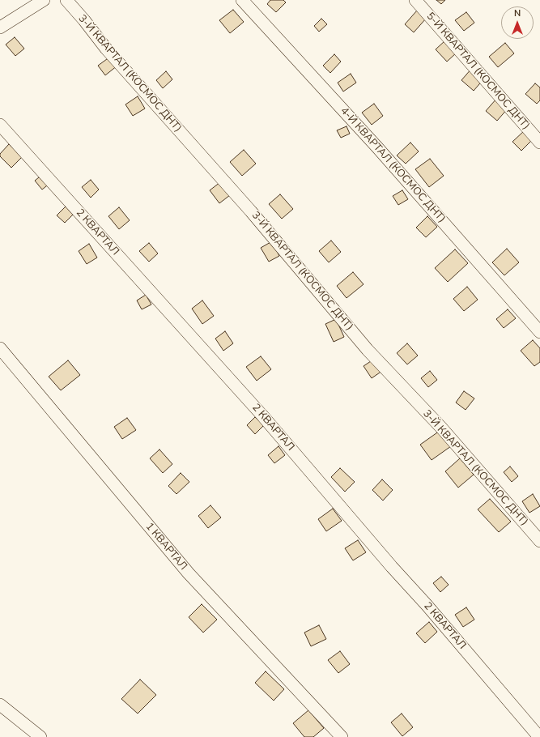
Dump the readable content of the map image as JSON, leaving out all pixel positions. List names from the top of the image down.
{
  "streets": {
    "street": [
      "5-Й КВАРТАЛ (КОСМОС ДНТ)",
      "3-Й КВАРТАЛ (КОСМОС ДНТ)",
      "4-Й КВАРТАЛ (КОСМОС ДНТ)",
      "2 КВАРТАЛ",
      "1 КВАРТАЛ"
    ]
  },
  "north": "top"
}
